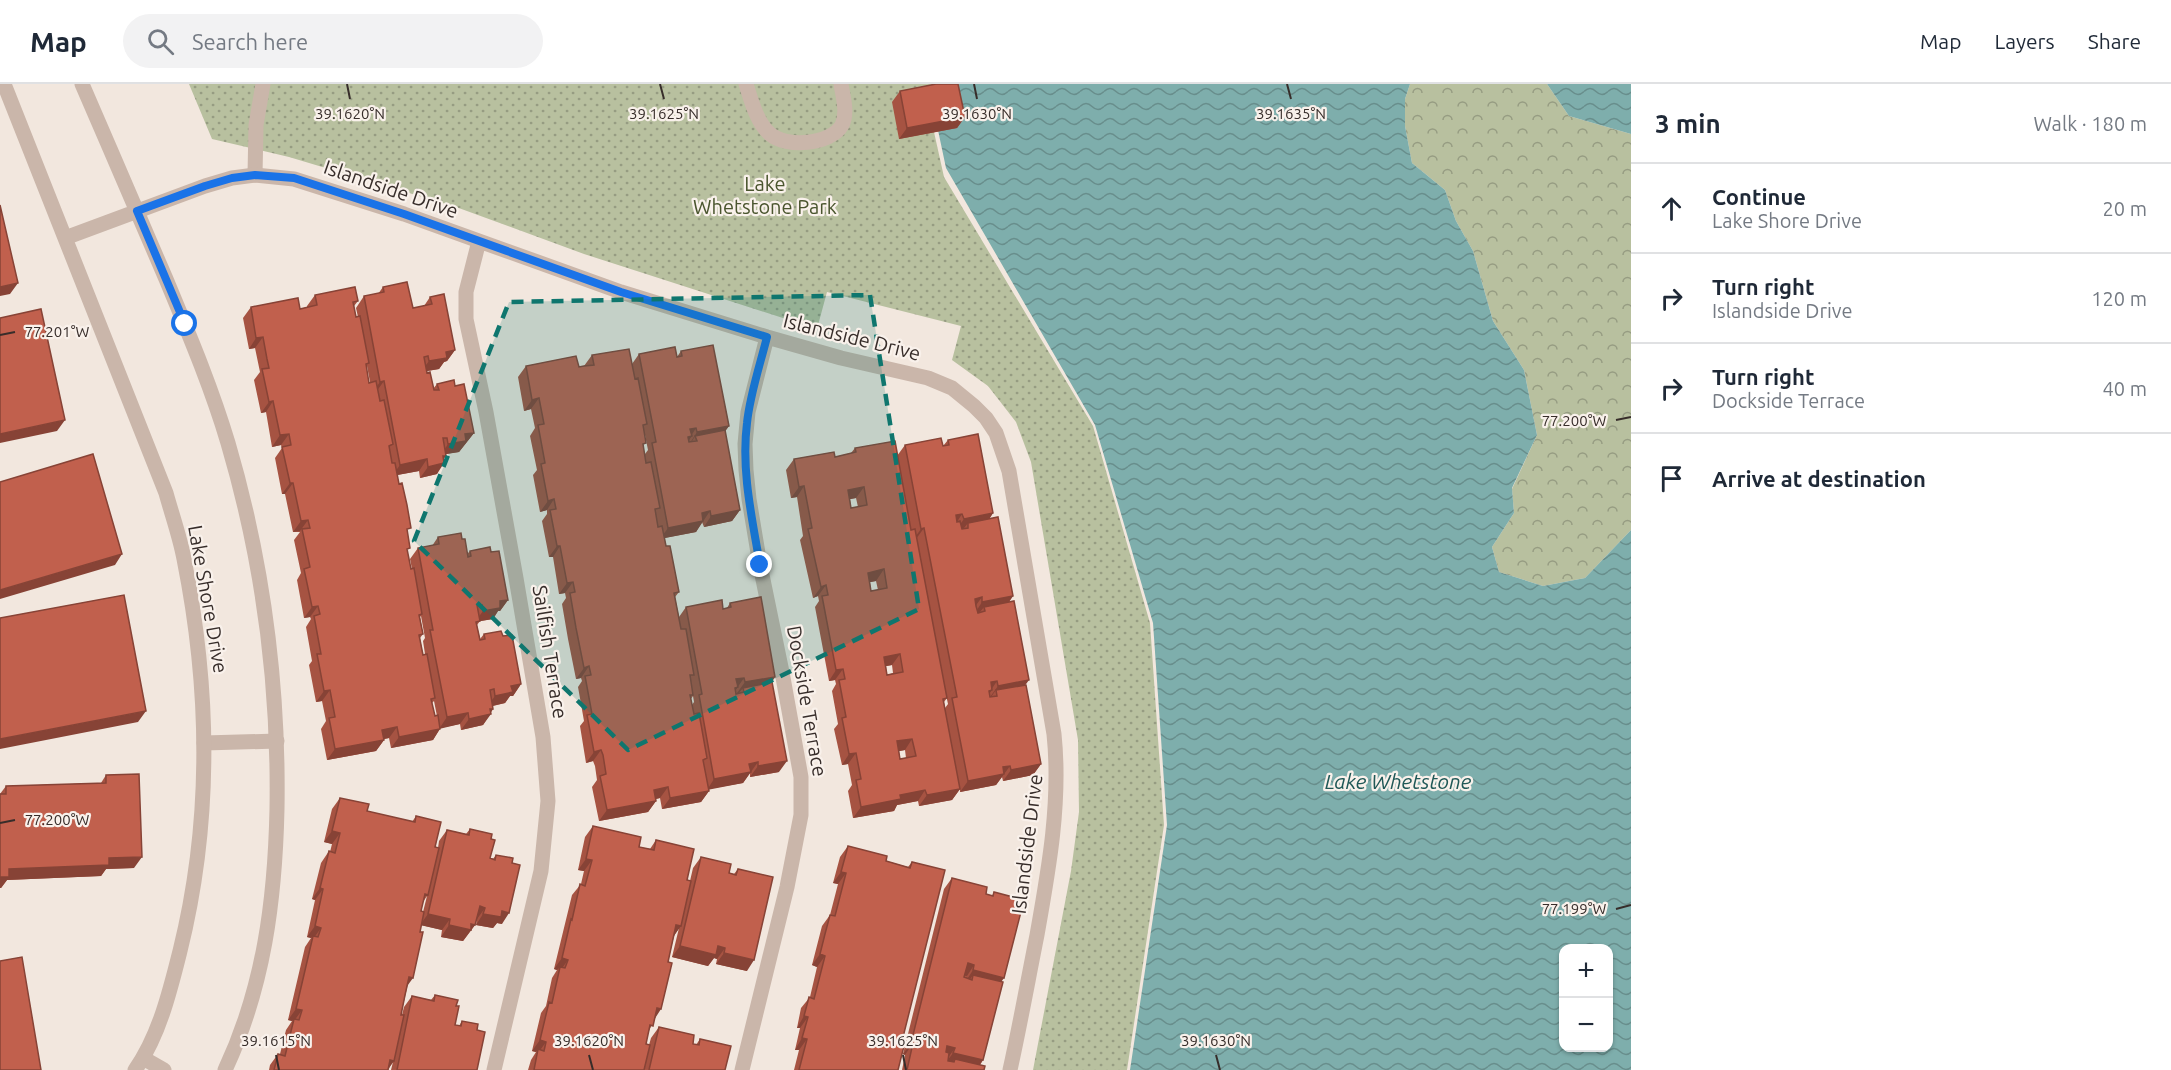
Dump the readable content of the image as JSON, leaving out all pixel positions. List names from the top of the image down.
{
  "streets": {
    "street": [
      "Islandside Drive",
      "Lake Shore Drive",
      "Sailfish Terrace",
      "Dockside Terrace"
    ]
  },
  "crossings": [
    ["Islandside Drive", "Lake Shore Drive"],
    ["Islandside Drive", "Sailfish Terrace"],
    ["Islandside Drive", "Dockside Terrace"]
  ],
  "water": ["Lake Whetstone"],
  "parks": ["Lake Whetstone Park"],
  "page": {
    "header": "Map",
    "search": "Search here",
    "nav": ["Map", "Layers", "Share"],
    "heading": ["3 min", "Walk · 180 m"],
    "list": [
      ["Continue", "Lake Shore Drive", "20 m"],
      ["Turn right", "Islandside Drive", "120 m"],
      ["Turn right", "Dockside Terrace", "40 m"],
      "Arrive at destination"
    ],
    "map_buttons": ["+", "−"]
  },
  "coordinates": [
    "39.1620°N",
    "39.1625°N",
    "39.1630°N",
    "39.1635°N",
    "77.201°W",
    "77.200°W",
    "77.199°W",
    "39.1615°N"
  ]
}
